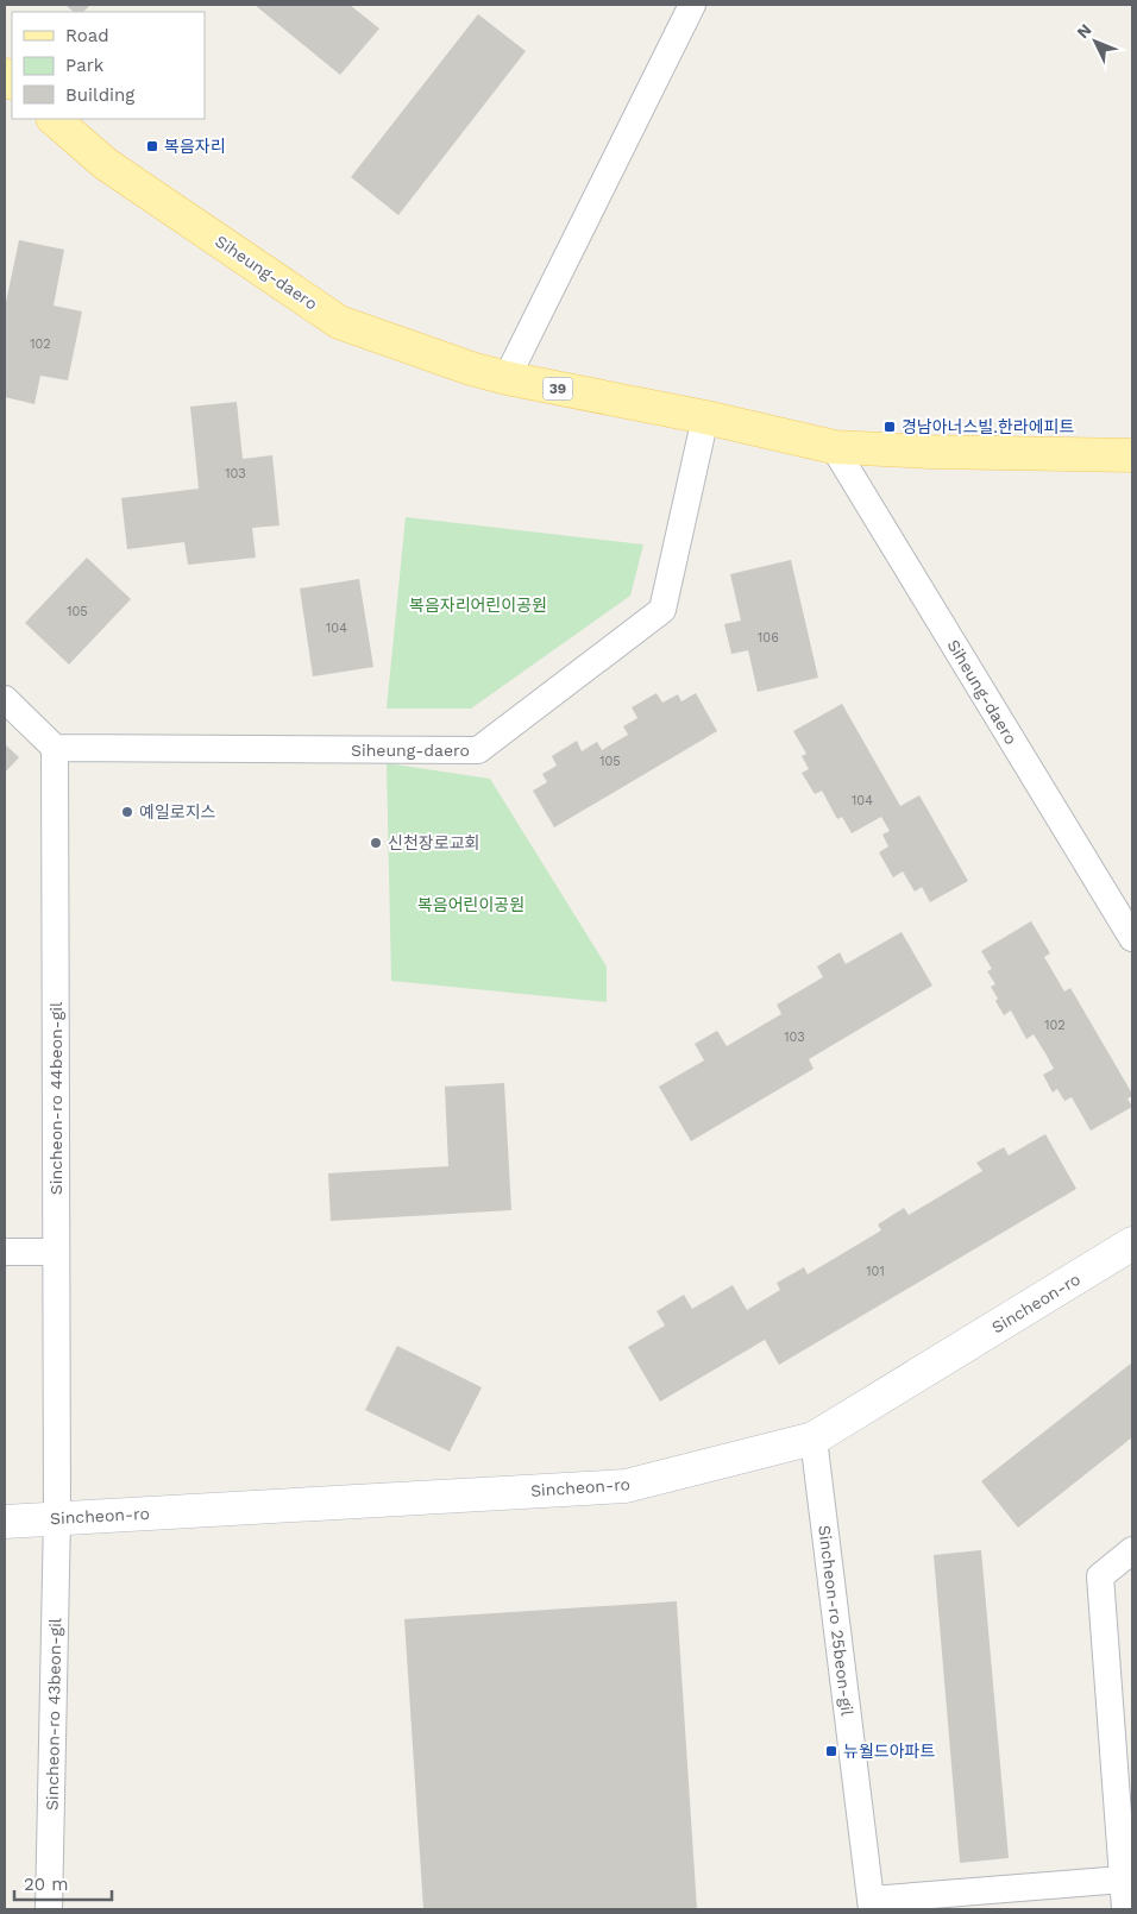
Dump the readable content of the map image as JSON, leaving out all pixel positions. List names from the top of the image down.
{
  "streets": {
    "main road": ["Siheung-daero", "39"],
    "street": [
      "Sincheon-ro 44beon-gil",
      "Sincheon-ro",
      "Sincheon-ro 25beon-gil",
      "Sincheon-ro 43beon-gil"
    ]
  },
  "crossings": [
    ["Siheung-daero", "Sincheon-ro 44beon-gil"],
    ["Sincheon-ro 44beon-gil", "Sincheon-ro"],
    ["Sincheon-ro 44beon-gil", "Sincheon-ro 43beon-gil"],
    ["Sincheon-ro", "Sincheon-ro 25beon-gil"],
    ["Sincheon-ro", "Sincheon-ro 43beon-gil"]
  ],
  "parks": ["복음자리어린이공원", "복음어린이공원"],
  "places": {
    "transit": ["복음자리", "경남아너스빌.한라에피트", "뉴월드아파트"],
    "other": ["예일로지스", "신천장로교회"]
  },
  "house_numbers": [
    "102",
    "103",
    "105",
    "104",
    "106",
    "105",
    "104",
    "102",
    "103",
    "101"
  ],
  "legend": ["Road", "Park", "Building"],
  "scale_bar": "20 m",
  "north": "top left"
}
